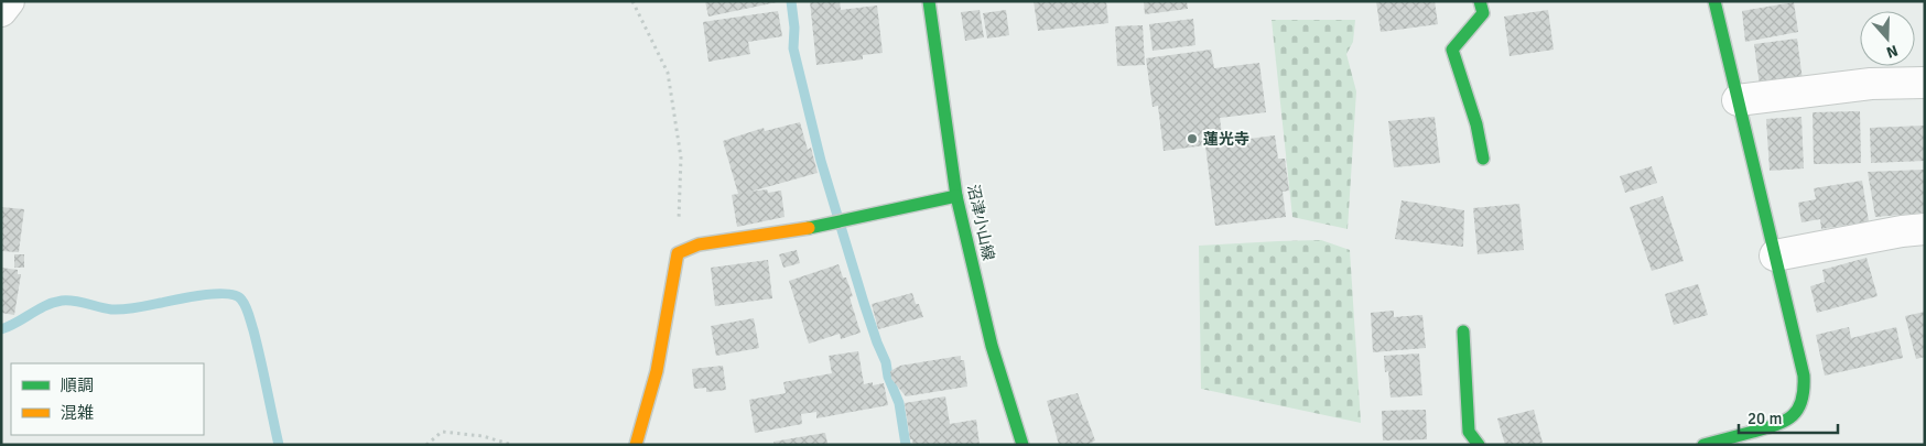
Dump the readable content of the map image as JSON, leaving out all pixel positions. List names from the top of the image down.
{
  "streets": {
    "street": ["沼津小山線"]
  },
  "places": ["蓮光寺"],
  "legend": ["順調", "混雑"],
  "scale_bar": "20 m",
  "north": "bottom"
}
